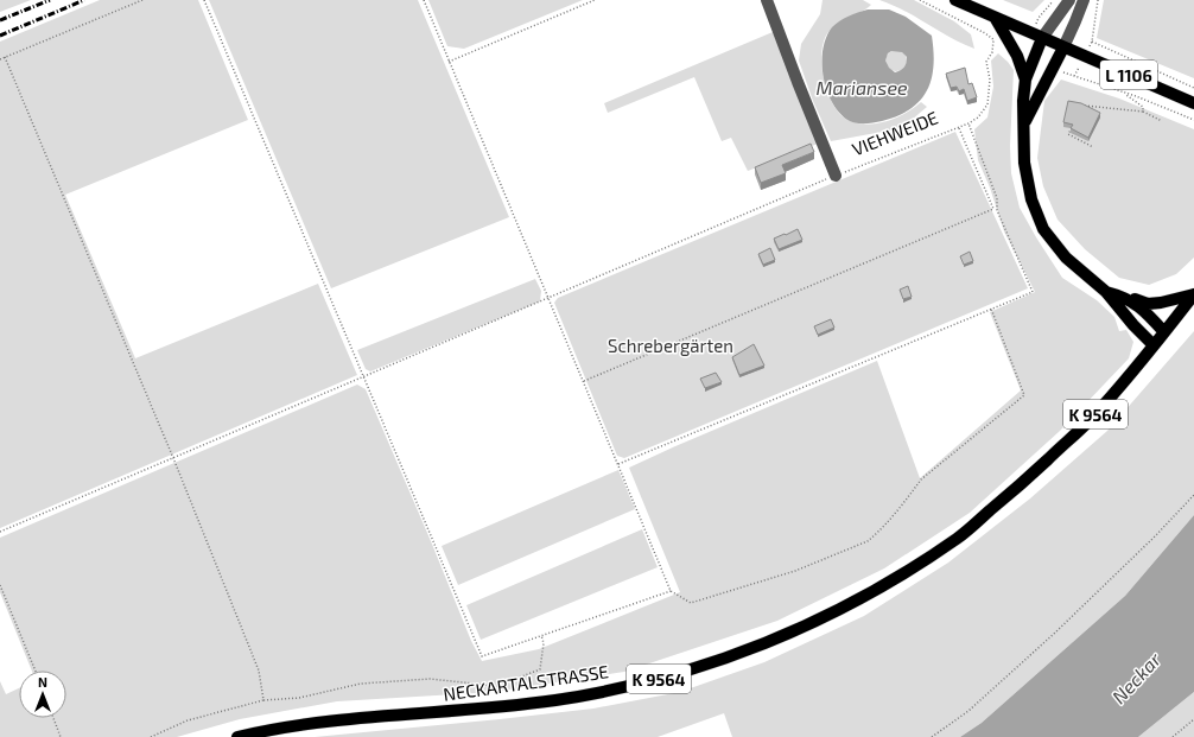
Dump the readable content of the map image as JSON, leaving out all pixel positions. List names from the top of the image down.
{
  "streets": {
    "main road": ["L 1106", "K 9564", "NECKARTALSTRASSE"],
    "path": ["VIEHWEIDE"]
  },
  "water": ["Mariansee", "Neckar"],
  "parks": ["Schrebergärten"],
  "north": "top"
}
